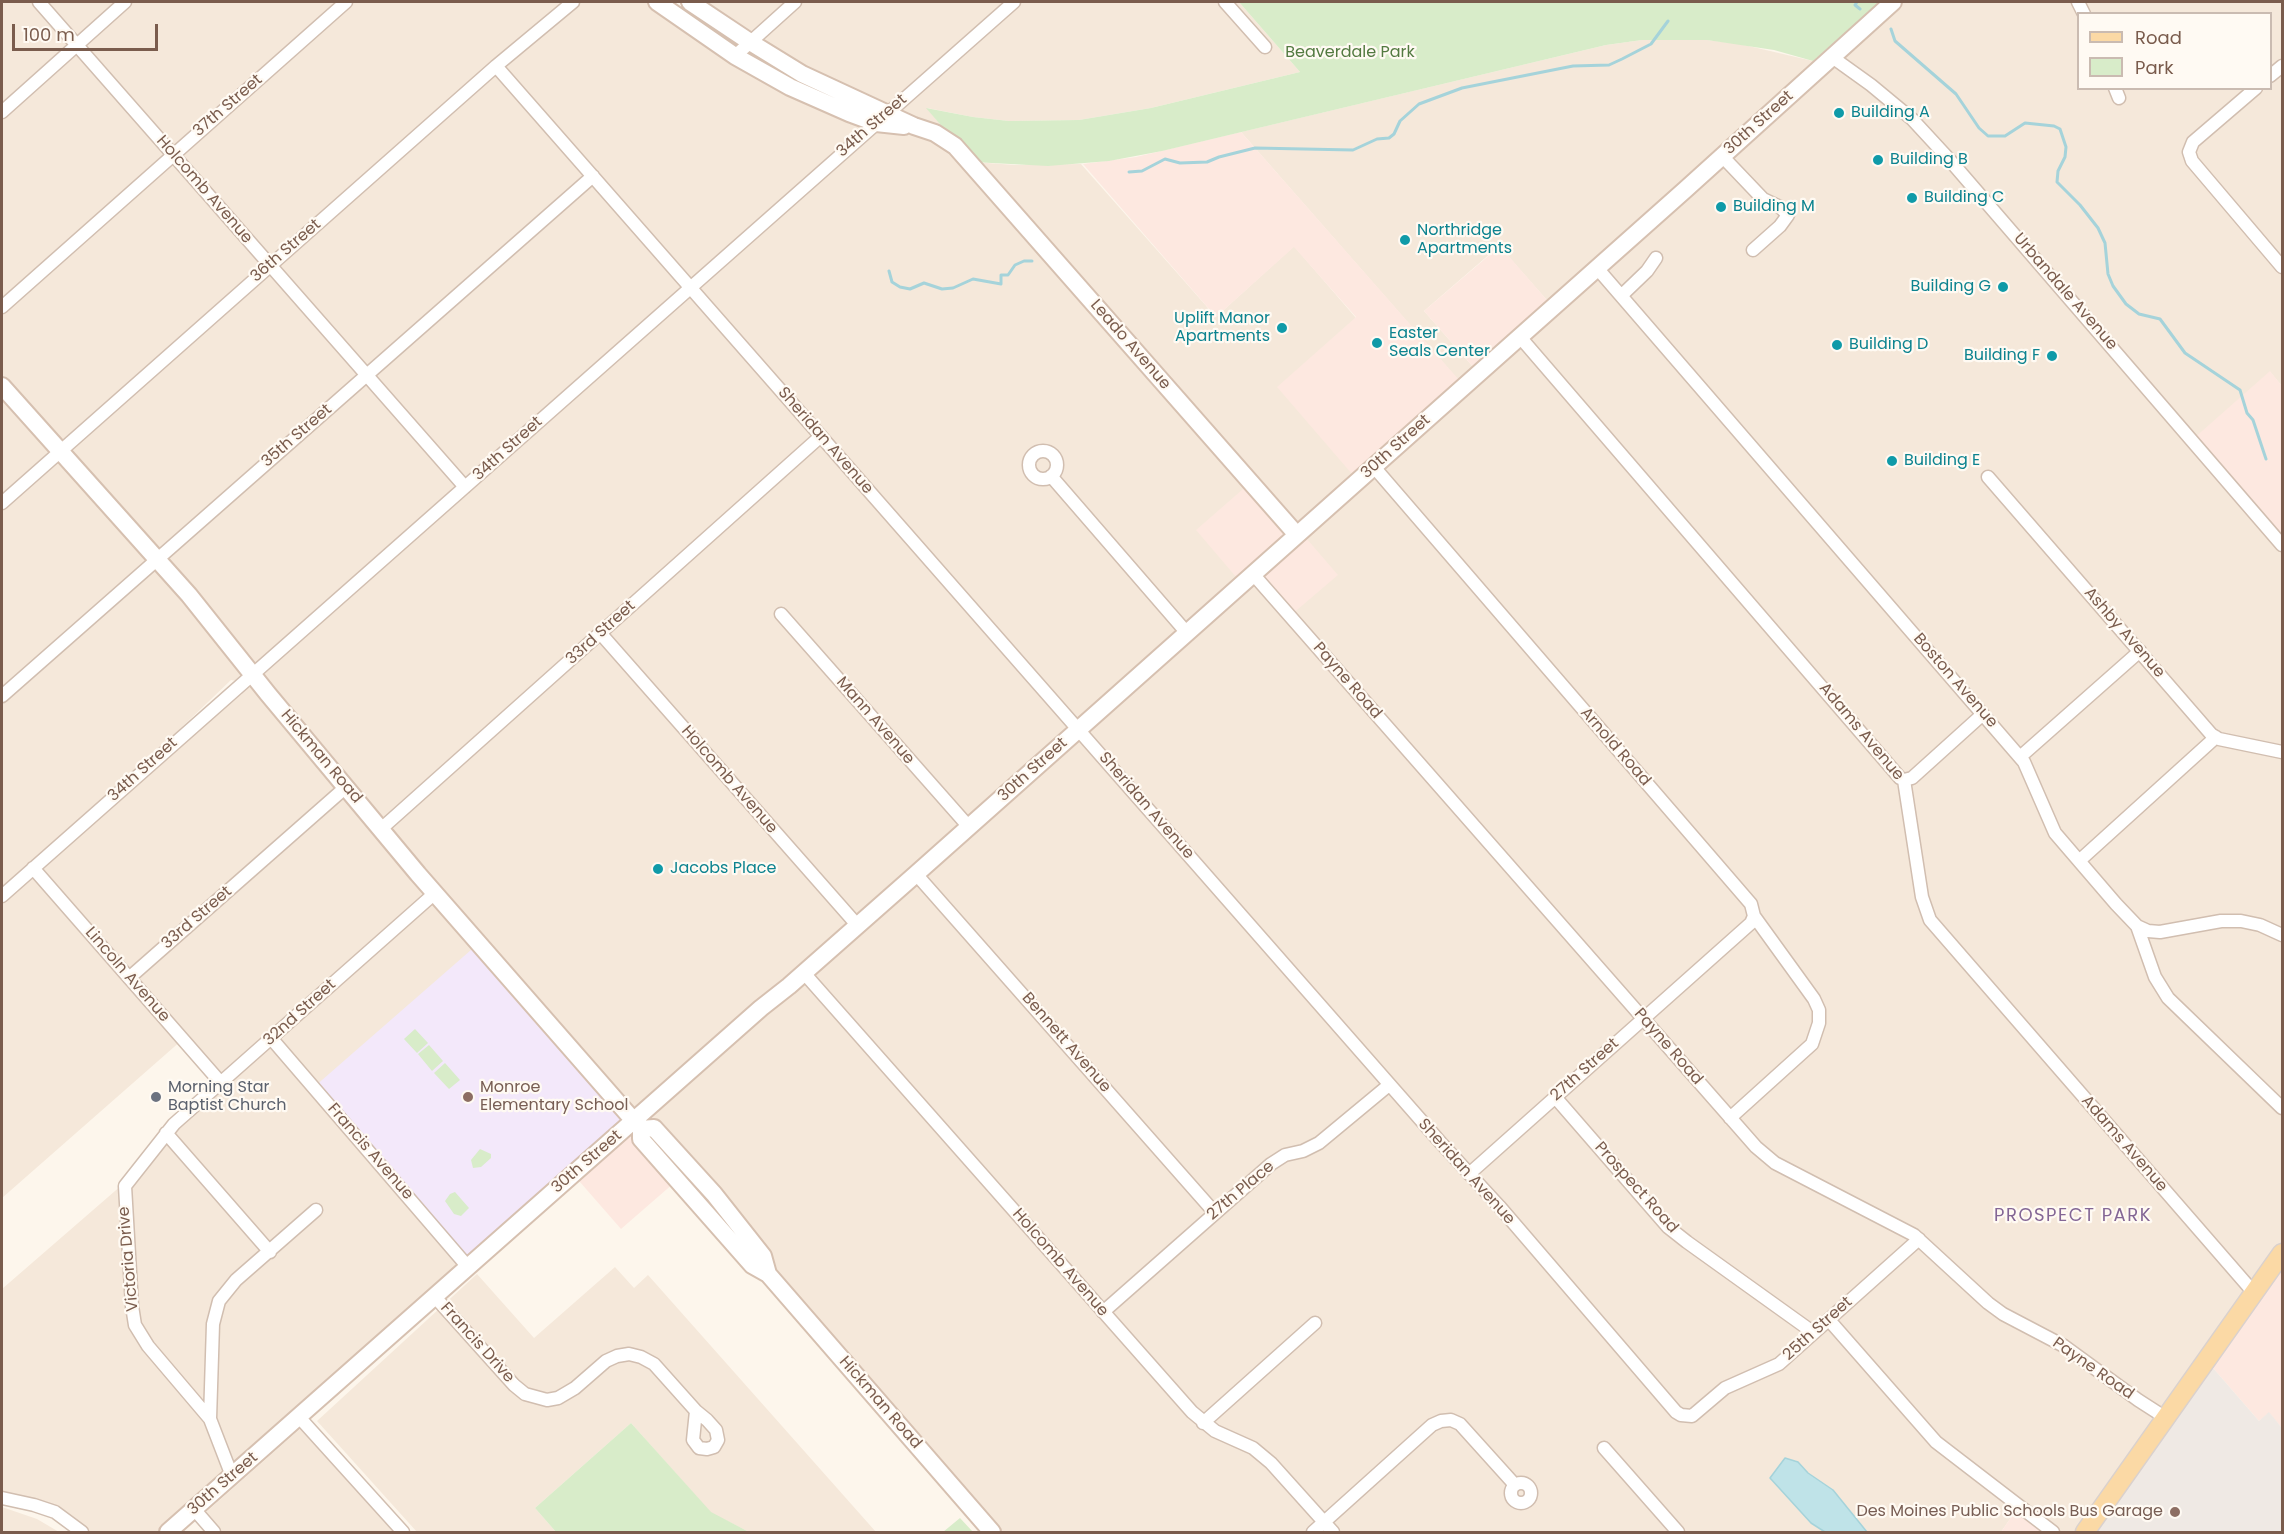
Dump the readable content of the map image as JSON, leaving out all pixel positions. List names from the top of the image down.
{
  "streets": {
    "street": [
      "37th Street",
      "30th Street",
      "34th Street",
      "Holcomb Avenue",
      "36th Street",
      "Urbandale Avenue",
      "Leado Avenue",
      "35th Street",
      "Sheridan Avenue",
      "33rd Street",
      "Ashby Avenue",
      "Payne Road",
      "Boston Avenue",
      "Mann Avenue",
      "Adams Avenue",
      "Arnold Road",
      "Hickman Road",
      "Lincoln Avenue",
      "32nd Street",
      "Bennett Avenue",
      "27th Street",
      "Francis Avenue",
      "Prospect Road",
      "27th Place",
      "Victoria Drive",
      "25th Street",
      "Francis Drive"
    ]
  },
  "crossings": [
    ["37th Street", "Holcomb Avenue"],
    ["30th Street", "Holcomb Avenue"],
    ["30th Street", "Urbandale Avenue"],
    ["30th Street", "Leado Avenue"],
    ["30th Street", "Sheridan Avenue"],
    ["30th Street", "Payne Road"],
    ["30th Street", "Boston Avenue"],
    ["30th Street", "Mann Avenue"],
    ["30th Street", "Adams Avenue"],
    ["30th Street", "Arnold Road"],
    ["30th Street", "Hickman Road"],
    ["30th Street", "Bennett Avenue"],
    ["30th Street", "Francis Avenue"],
    ["30th Street", "Victoria Drive"],
    ["30th Street", "Francis Drive"],
    ["34th Street", "Holcomb Avenue"],
    ["34th Street", "Leado Avenue"],
    ["34th Street", "Sheridan Avenue"],
    ["34th Street", "Hickman Road"],
    ["34th Street", "Lincoln Avenue"],
    ["Holcomb Avenue", "36th Street"],
    ["Holcomb Avenue", "35th Street"],
    ["Holcomb Avenue", "33rd Street"],
    ["Holcomb Avenue", "27th Place"],
    ["36th Street", "Sheridan Avenue"],
    ["36th Street", "Hickman Road"],
    ["35th Street", "Sheridan Avenue"],
    ["35th Street", "Hickman Road"],
    ["Sheridan Avenue", "33rd Street"],
    ["Sheridan Avenue", "27th Street"],
    ["Sheridan Avenue", "27th Place"],
    ["Sheridan Avenue", "25th Street"],
    ["33rd Street", "Hickman Road"],
    ["33rd Street", "Lincoln Avenue"],
    ["Payne Road", "Arnold Road"],
    ["Payne Road", "27th Street"],
    ["Payne Road", "25th Street"],
    ["Arnold Road", "27th Street"],
    ["Hickman Road", "32nd Street"],
    ["Lincoln Avenue", "32nd Street"],
    ["32nd Street", "Francis Avenue"],
    ["32nd Street", "Victoria Drive"],
    ["Bennett Avenue", "27th Place"],
    ["27th Street", "Prospect Road"],
    ["Prospect Road", "25th Street"]
  ],
  "districts": ["PROSPECT PARK"],
  "parks": ["Beaverdale Park"],
  "places": [
    "Building A",
    "Building B",
    "Building C",
    "Building M",
    "Northridge Apartments",
    "Building G",
    "Uplift Manor Apartments",
    "Easter Seals Center",
    "Building D",
    "Building F",
    "Building E",
    "Jacobs Place",
    "Morning Star Baptist Church",
    "Monroe Elementary School",
    "Des Moines Public Schools Bus Garage"
  ],
  "legend": ["Road", "Park"],
  "scale_bar": "100 m"
}
